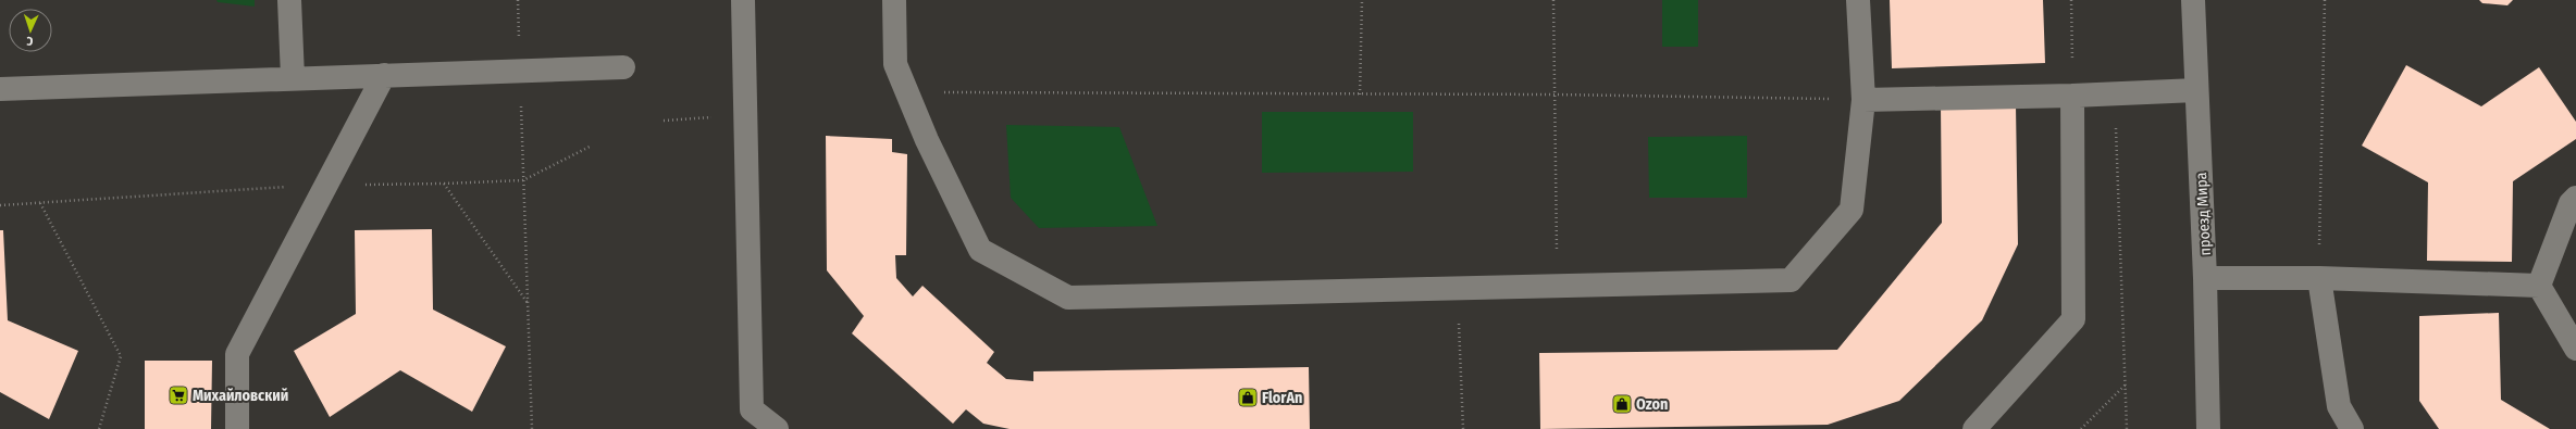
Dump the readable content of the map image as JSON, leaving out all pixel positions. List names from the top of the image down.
{
  "streets": {
    "street": ["проезд Мира"]
  },
  "places": {
    "supermarket": ["Михайловский"],
    "shop": ["FlorAn", "Ozon"]
  },
  "north": "bottom"
}
